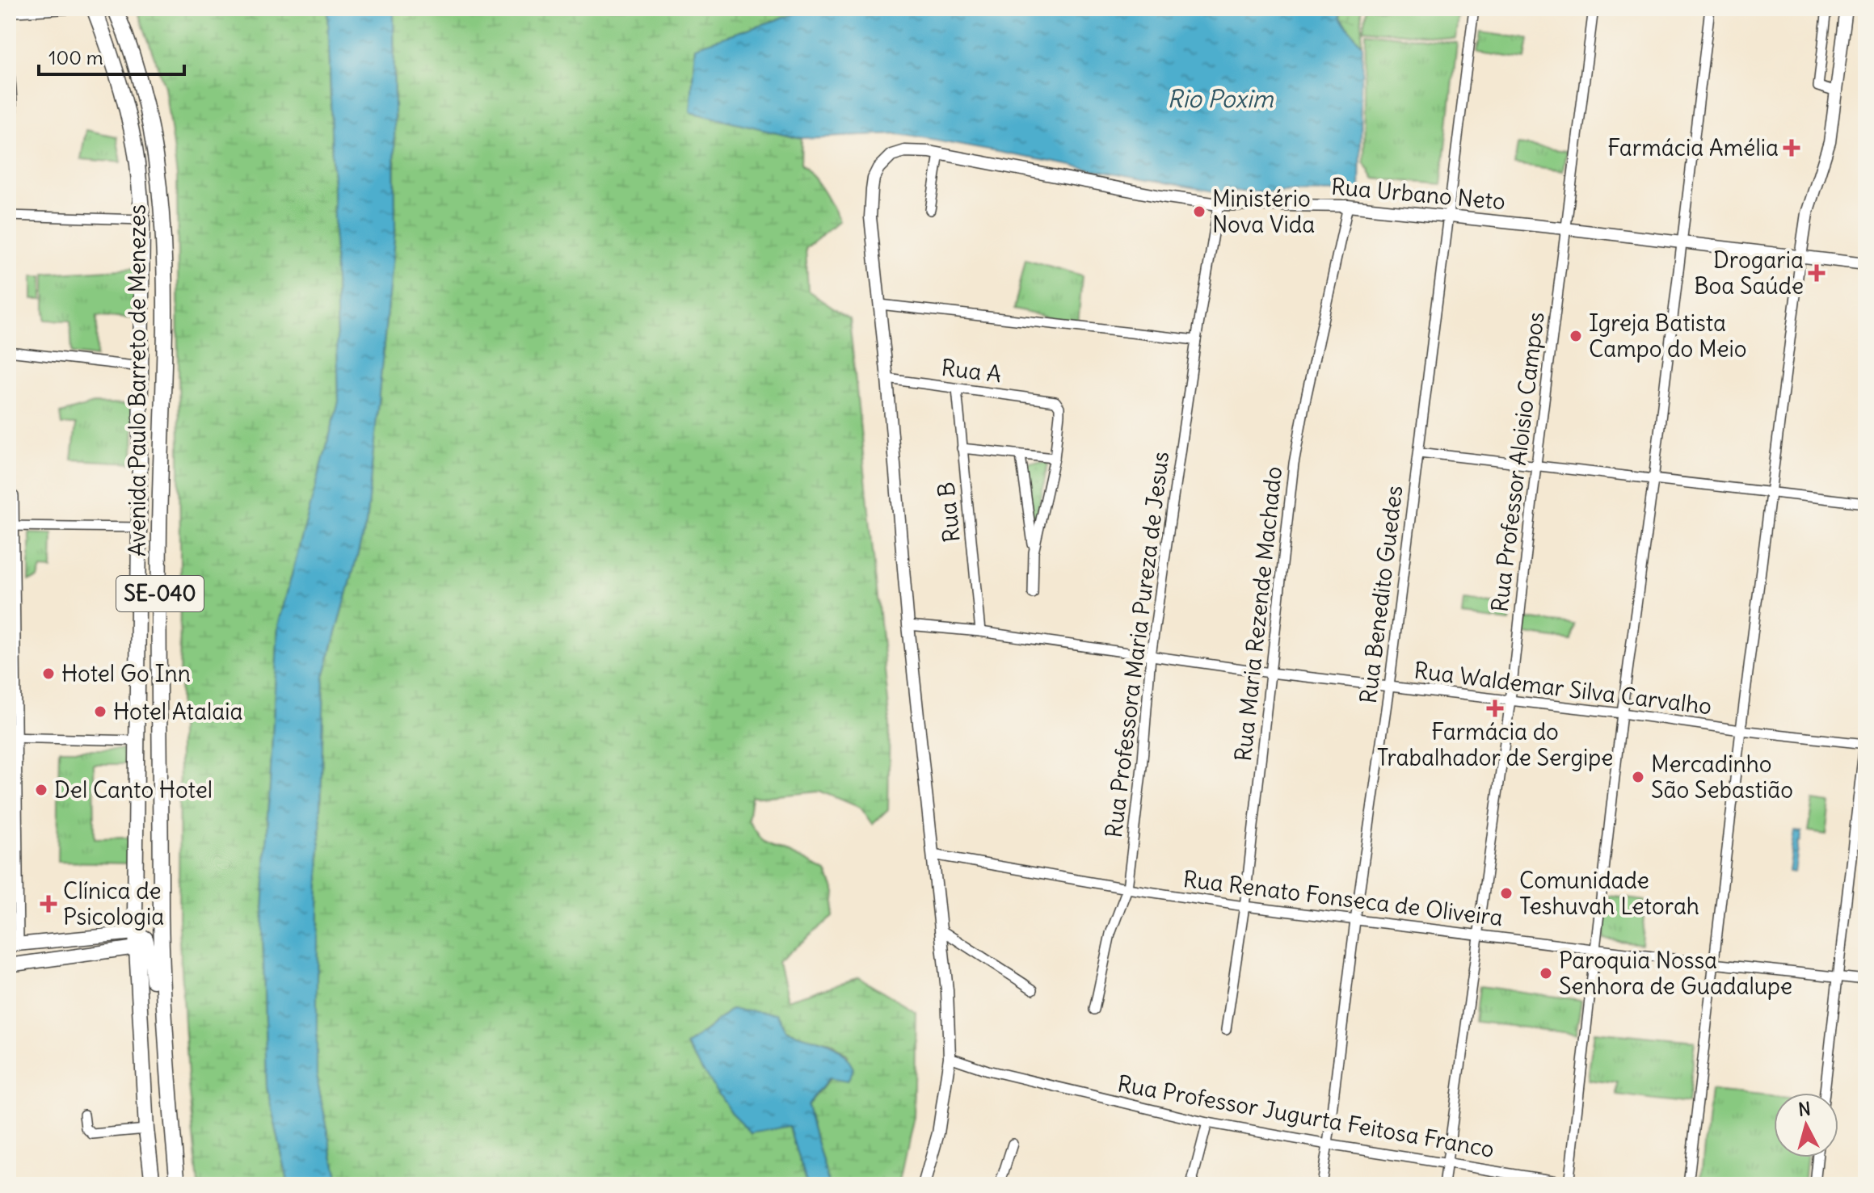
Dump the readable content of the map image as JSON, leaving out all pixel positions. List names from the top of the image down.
{
  "streets": {
    "main road": ["Avenida Paulo Barreto de Menezes", "SE-040"],
    "street": [
      "Rua Urbano Neto",
      "Rua A",
      "Rua Professor Aloisio Campos",
      "Rua B",
      "Rua Benedito Guedes",
      "Rua Maria Rezende Machado",
      "Rua Professora Maria Pureza de Jesus",
      "Rua Waldemar Silva Carvalho",
      "Rua Renato Fonseca de Oliveira",
      "Rua Professor Jugurta Feitosa Franco"
    ]
  },
  "crossings": [
    ["Rua Urbano Neto", "Rua Professor Aloisio Campos"],
    ["Rua Urbano Neto", "Rua Benedito Guedes"],
    ["Rua Urbano Neto", "Rua Maria Rezende Machado"],
    ["Rua Urbano Neto", "Rua Professora Maria Pureza de Jesus"],
    ["Rua A", "Rua B"],
    ["Rua Professor Aloisio Campos", "Rua Waldemar Silva Carvalho"],
    ["Rua Professor Aloisio Campos", "Rua Renato Fonseca de Oliveira"],
    ["Rua Professor Aloisio Campos", "Rua Professor Jugurta Feitosa Franco"],
    ["Rua B", "Rua Waldemar Silva Carvalho"],
    ["Rua Benedito Guedes", "Rua Waldemar Silva Carvalho"],
    ["Rua Benedito Guedes", "Rua Renato Fonseca de Oliveira"],
    ["Rua Benedito Guedes", "Rua Professor Jugurta Feitosa Franco"],
    ["Rua Maria Rezende Machado", "Rua Waldemar Silva Carvalho"],
    ["Rua Maria Rezende Machado", "Rua Renato Fonseca de Oliveira"],
    ["Rua Professora Maria Pureza de Jesus", "Rua Waldemar Silva Carvalho"],
    ["Rua Professora Maria Pureza de Jesus", "Rua Renato Fonseca de Oliveira"]
  ],
  "water": ["Rio Poxim"],
  "places": {
    "health": [
      "Farmácia Amélia",
      "Drogaria Boa Saúde",
      "Farmácia do Trabalhador de Sergipe",
      "Clínica de Psicologia"
    ],
    "other": [
      "Ministério Nova Vida",
      "Igreja Batista Campo do Meio",
      "Hotel Go Inn",
      "Hotel Atalaia",
      "Mercadinho São Sebastião",
      "Del Canto Hotel",
      "Comunidade Teshuvah Letorah",
      "Paroquia Nossa Senhora de Guadalupe"
    ]
  },
  "scale_bar": "100 m",
  "north": "top"
}
